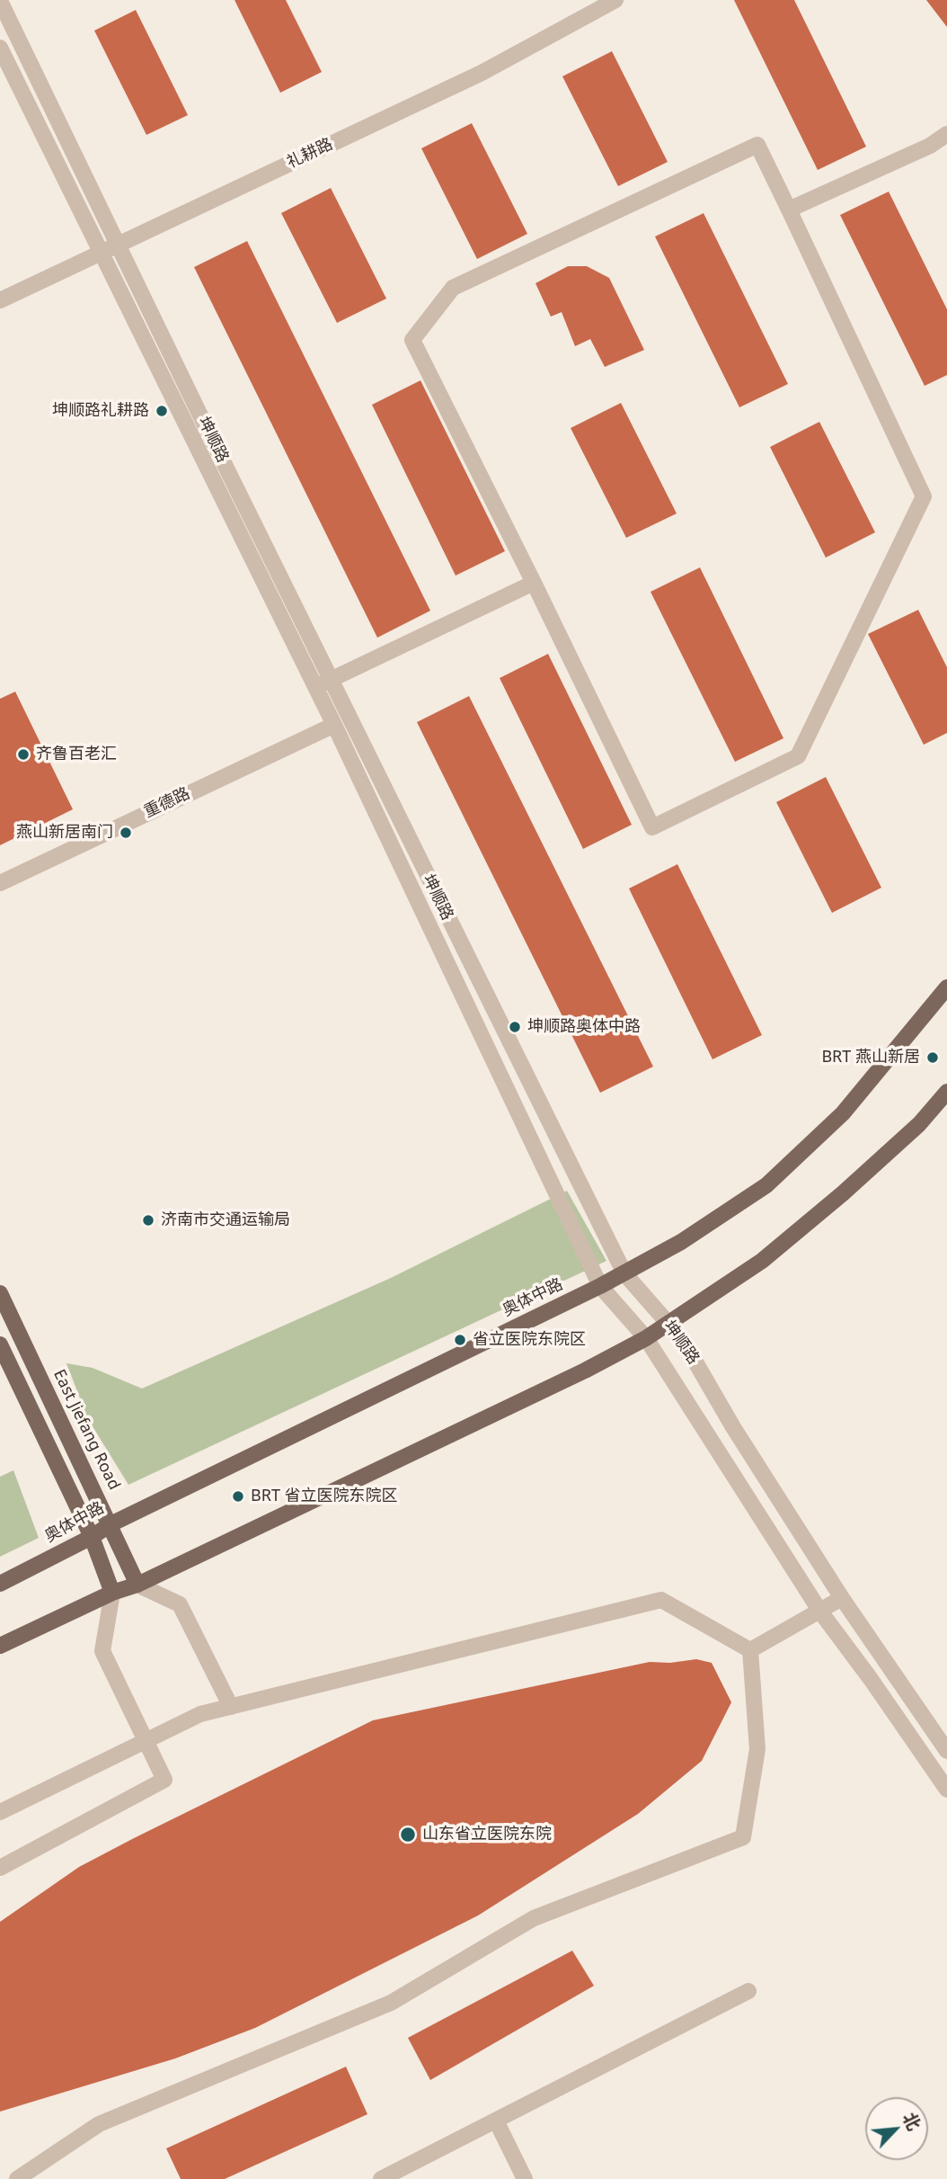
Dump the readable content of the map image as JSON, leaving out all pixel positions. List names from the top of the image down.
{
  "streets": {
    "main road": ["奥体中路", "East Jiefang Road"],
    "street": ["礼耕路", "坤顺路", "重德路"]
  },
  "crossings": [
    ["礼耕路", "坤顺路"],
    ["坤顺路", "重德路"],
    ["坤顺路", "奥体中路"],
    ["奥体中路", "East Jiefang Road"]
  ],
  "places": [
    "坤顺路礼耕路",
    "齐鲁百老汇",
    "燕山新居南门",
    "坤顺路奥体中路",
    "BRT 燕山新居",
    "济南市交通运输局",
    "省立医院东院区",
    "BRT 省立医院东院区",
    "山东省立医院东院"
  ],
  "north": "top right"
}
